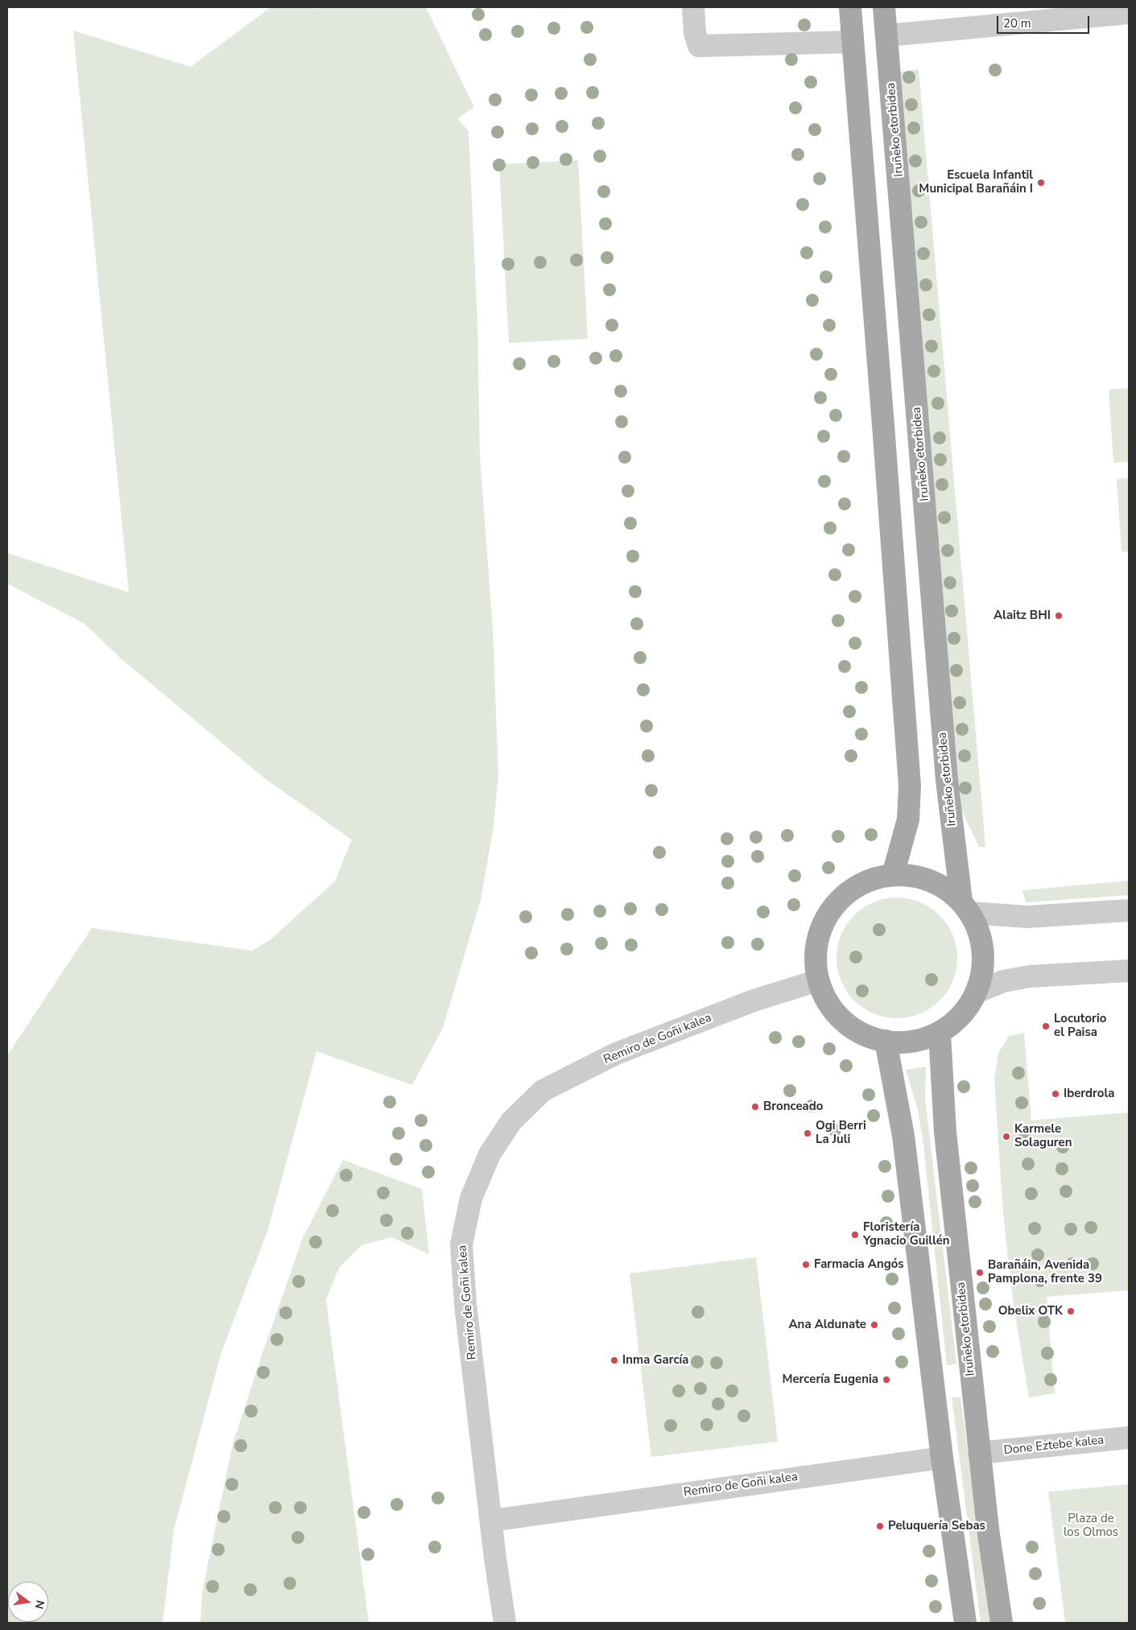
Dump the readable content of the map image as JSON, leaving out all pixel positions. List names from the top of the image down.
{
  "streets": {
    "main road": ["Iruñeko etorbidea"],
    "street": ["Remiro de Goñi kalea", "Done Eztebe kalea"]
  },
  "crossings": [
    ["Iruñeko etorbidea", "Done Eztebe kalea"]
  ],
  "parks": ["Plaza de los Olmos"],
  "places": [
    "Escuela Infantil Municipal Barañáin I",
    "Alaitz BHI",
    "Locutorio el Paisa",
    "Iberdrola",
    "Bronceado",
    "Ogi Berri La Juli",
    "Karmele Solaguren",
    "Floristería Ygnacio Guillén",
    "Farmacia Angós",
    "Barañáin, Avenida Pamplona, frente 39",
    "Obelix OTK",
    "Ana Aldunate",
    "Inma García",
    "Mercería Eugenia",
    "Peluquería Sebas"
  ],
  "scale_bar": "20 m",
  "north": "right"
}
